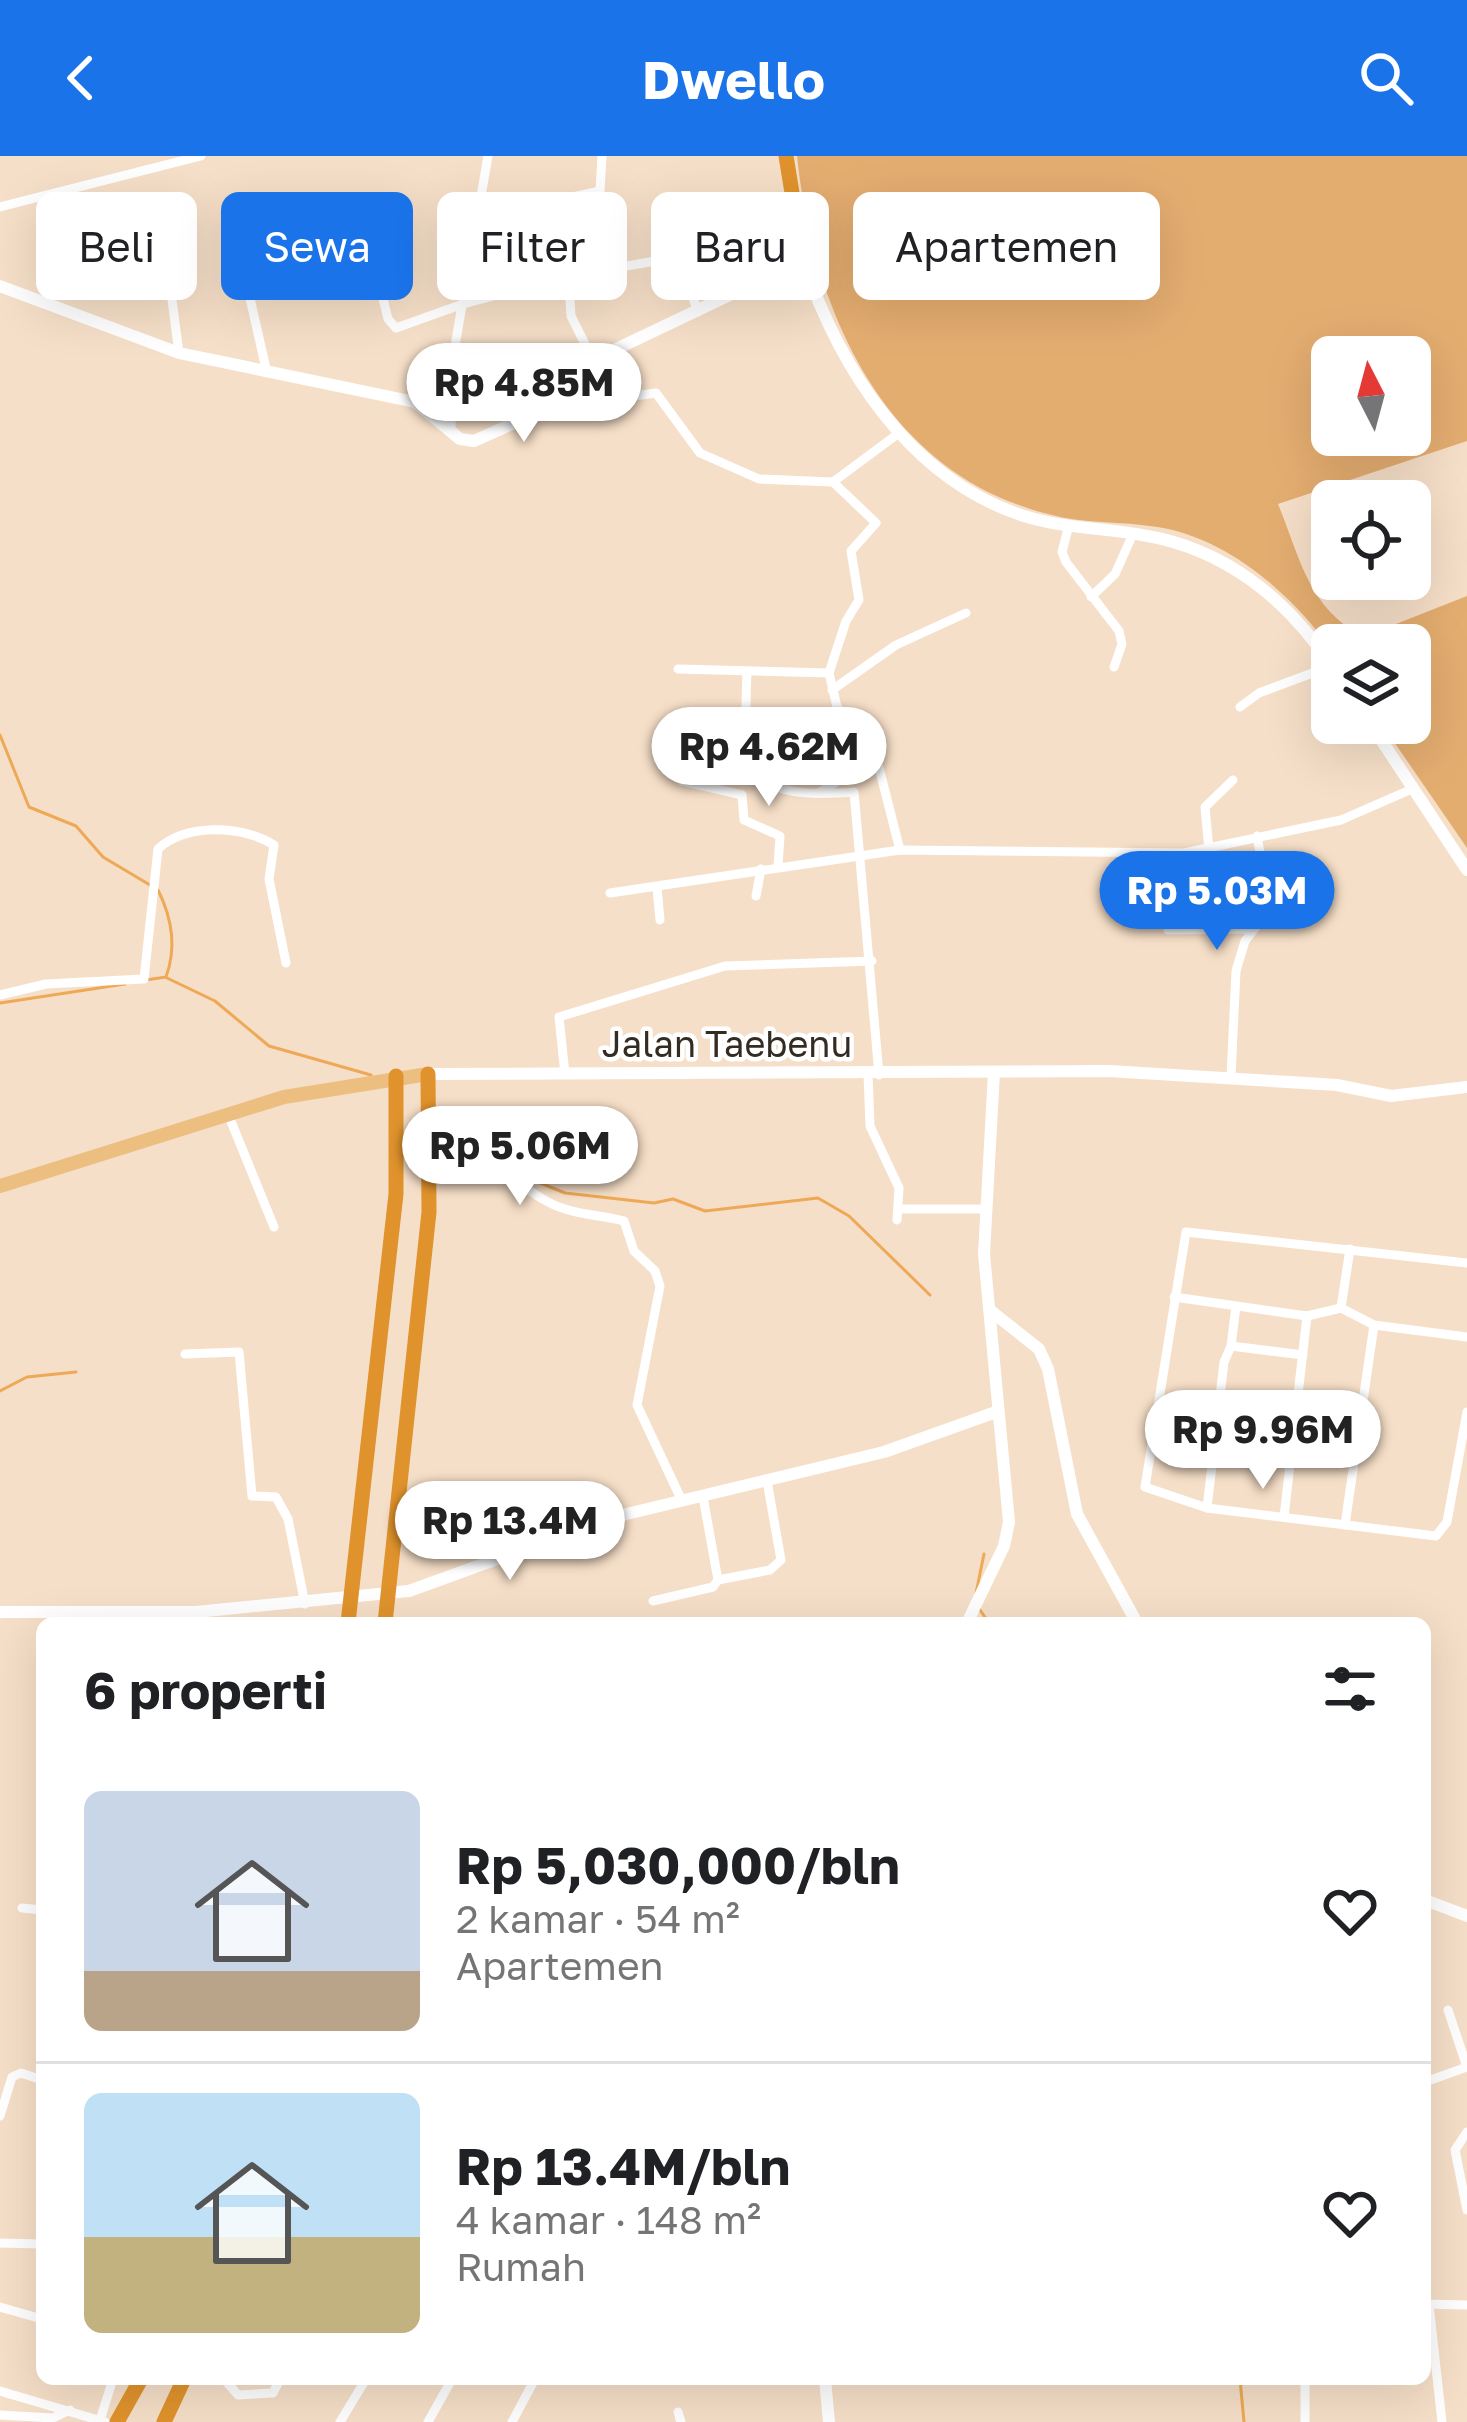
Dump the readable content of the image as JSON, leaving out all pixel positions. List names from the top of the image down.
{
  "streets": {
    "main road": ["Jalan Taebenu"]
  },
  "north": "top",
  "page": {
    "header": "Dwello",
    "chip": [
      "Beli",
      "Sewa",
      "Filter",
      "Baru",
      "Apartemen"
    ],
    "price": [
      "Rp 4.85M",
      "Rp 4.62M",
      "Rp 5.03M",
      "Rp 5.06M",
      "Rp 9.96M",
      "Rp 13.4M"
    ],
    "heading": "6 properti",
    "list": [
      {
        "name": "Rp 5,030,000/bln",
        "note": "2 kamar · 54 m² · Apartemen"
      },
      {
        "name": "Rp 13.4M/bln",
        "note": "4 kamar · 148 m² · Rumah"
      }
    ]
  }
}
